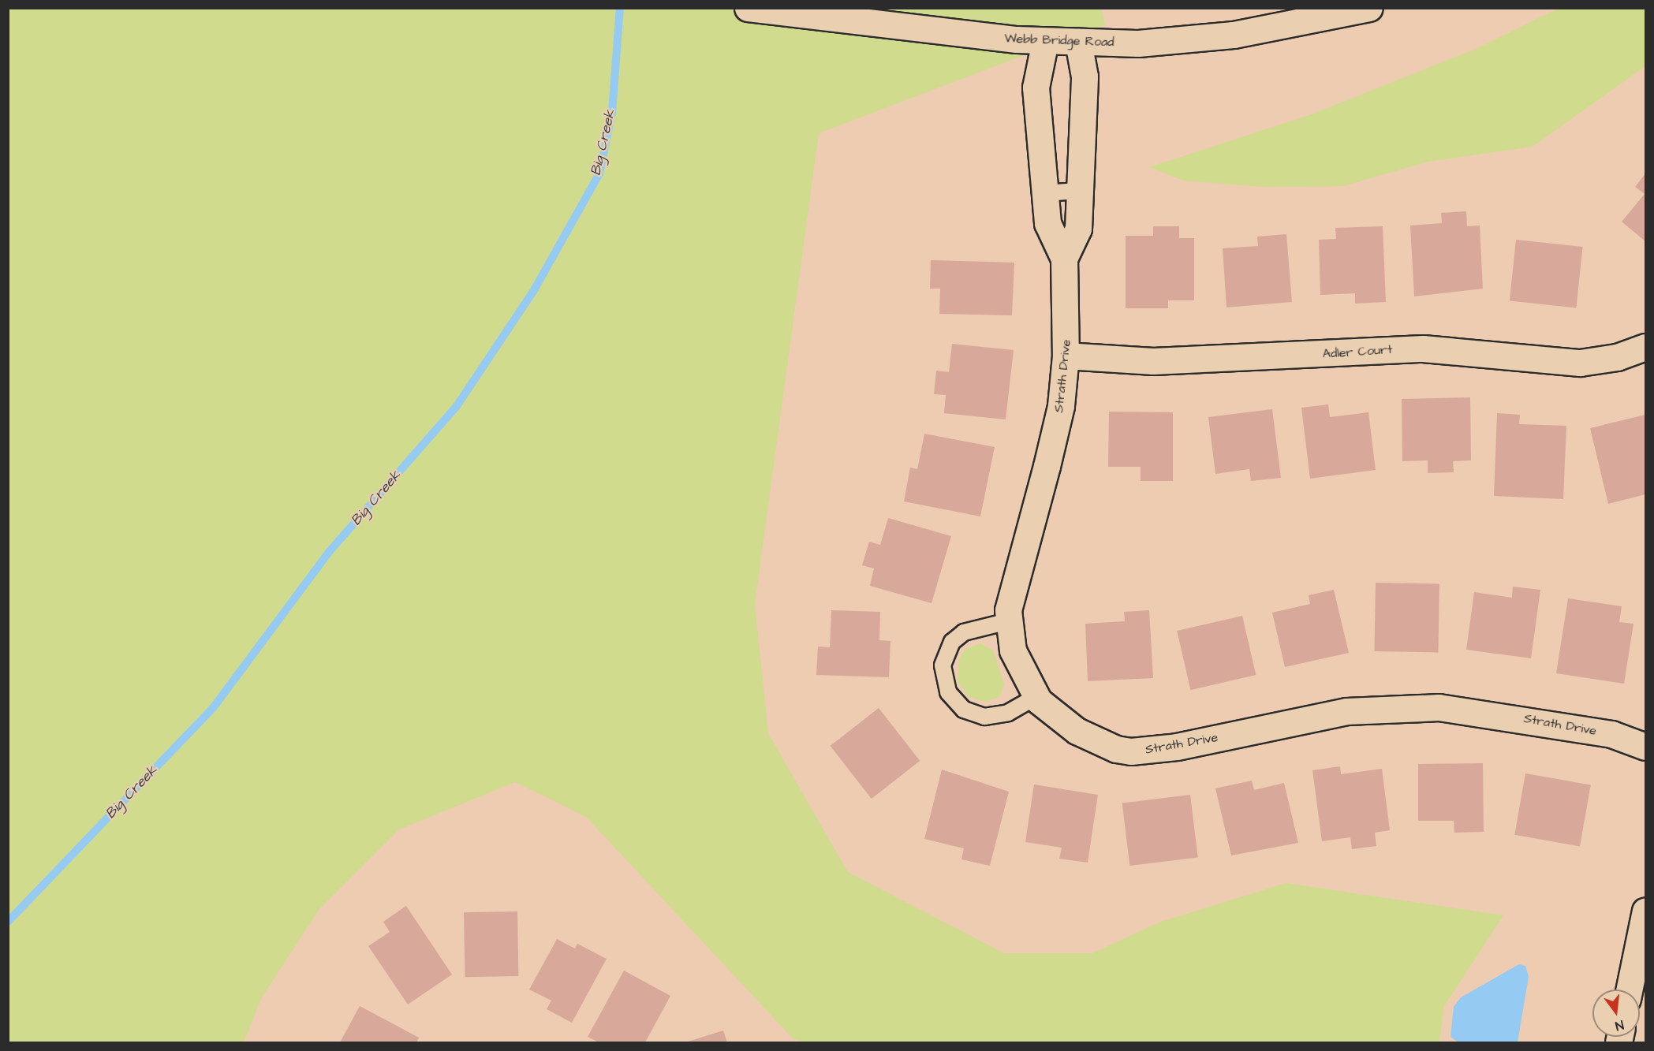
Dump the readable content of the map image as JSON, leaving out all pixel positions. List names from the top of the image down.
{
  "streets": {
    "street": ["Webb Bridge Road", "Adler Court", "Strath Drive"]
  },
  "crossings": [
    ["Webb Bridge Road", "Strath Drive"],
    ["Adler Court", "Strath Drive"]
  ],
  "water": ["Big Creek"],
  "north": "bottom"
}
